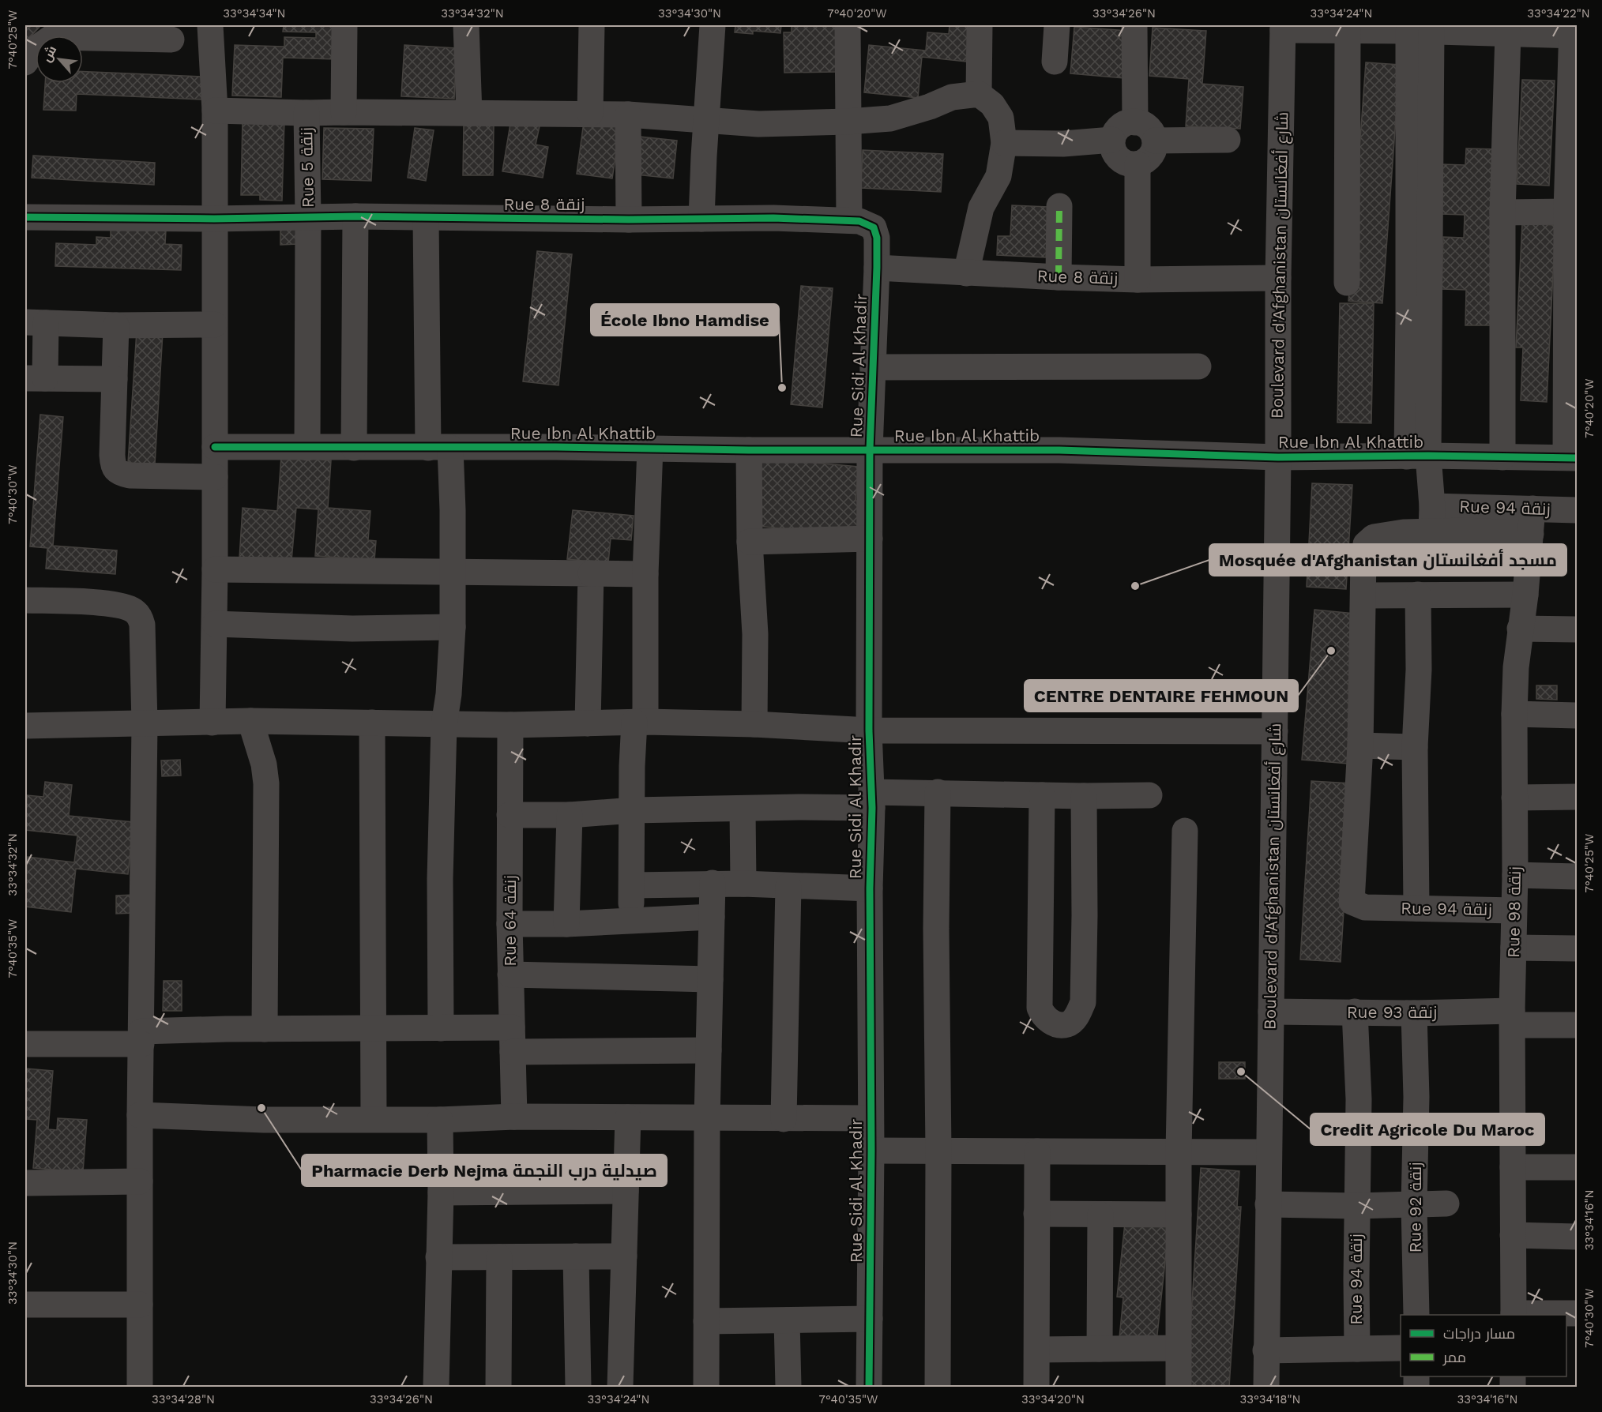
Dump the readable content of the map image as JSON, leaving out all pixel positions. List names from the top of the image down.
{
  "streets": {
    "street": [
      "Rue 5 زنقة",
      "Rue 8 زنقة",
      "Boulevard d'Afghanistan شارع أفغانستان",
      "Rue Sidi Al Khadir",
      "Rue Ibn Al Khattib",
      "Rue 94 زنقة",
      "Rue 98 زنقة",
      "Rue 64 زنقة",
      "Rue 93 زنقة",
      "Rue 92 زنقة"
    ]
  },
  "crossings": [
    ["Rue 5 زنقة", "Rue 8 زنقة"],
    ["Rue 5 زنقة", "Rue Sidi Al Khadir"],
    ["Rue 5 زنقة", "Rue Ibn Al Khattib"],
    ["Rue 8 زنقة", "Boulevard d'Afghanistan شارع أفغانستان"],
    ["Rue 8 زنقة", "Rue Sidi Al Khadir"],
    ["Boulevard d'Afghanistan شارع أفغانستان", "Rue Ibn Al Khattib"],
    ["Boulevard d'Afghanistan شارع أفغانستان", "Rue 93 زنقة"],
    ["Rue Sidi Al Khadir", "Rue Ibn Al Khattib"],
    ["Rue 94 زنقة", "Rue 98 زنقة"],
    ["Rue 94 زنقة", "Rue 93 زنقة"],
    ["Rue 98 زنقة", "Rue 93 زنقة"],
    ["Rue 93 زنقة", "Rue 92 زنقة"]
  ],
  "places": [
    "École Ibno Hamdise",
    "Mosquée d'Afghanistan مسجد أفغانستان",
    "CENTRE DENTAIRE FEHMOUN",
    "Credit Agricole Du Maroc",
    "Pharmacie Derb Nejma صيدلية درب النجمة"
  ],
  "legend": ["مسار دراجات", "ممر"],
  "north": "top left",
  "coordinates": [
    "33°34'34\"N",
    "33°34'32\"N",
    "33°34'30\"N",
    "7°40'20\"W",
    "33°34'26\"N",
    "33°34'24\"N",
    "33°34'22\"N",
    "7°40'25\"W",
    "7°40'30\"W",
    "7°40'35\"W",
    "33°34'16\"N",
    "33°34'28\"N",
    "33°34'20\"N",
    "33°34'18\"N"
  ]
}
